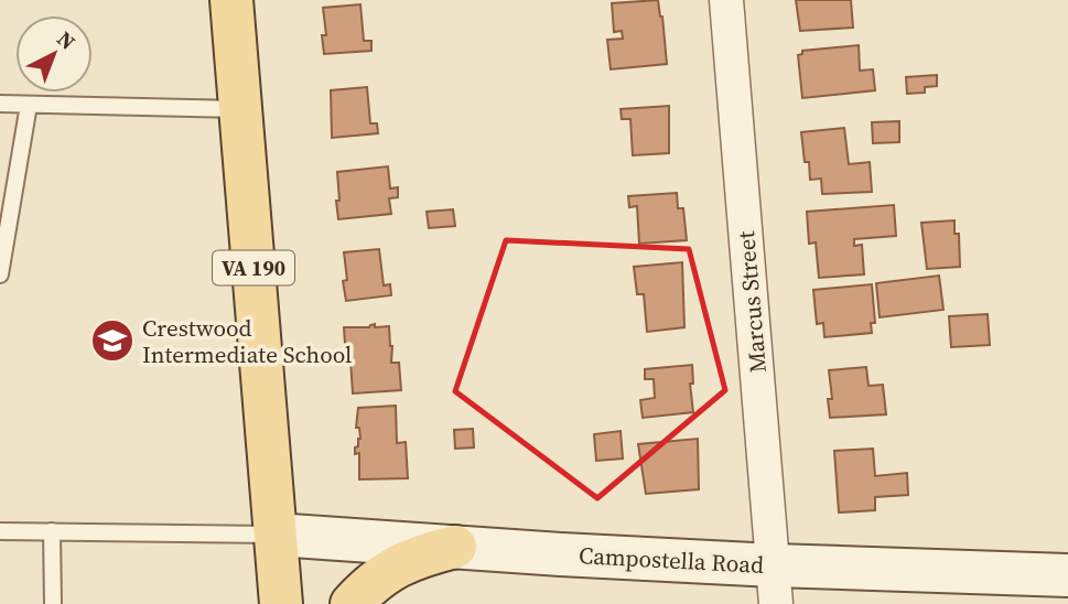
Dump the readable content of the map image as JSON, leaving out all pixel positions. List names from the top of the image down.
{
  "streets": {
    "main road": ["VA 190", "Campostella Road"],
    "street": ["Marcus Street"]
  },
  "crossings": [
    ["VA 190", "Campostella Road"],
    ["Marcus Street", "Campostella Road"]
  ],
  "places": {
    "school or university": ["Crestwood Intermediate School"]
  },
  "north": "top right"
}
